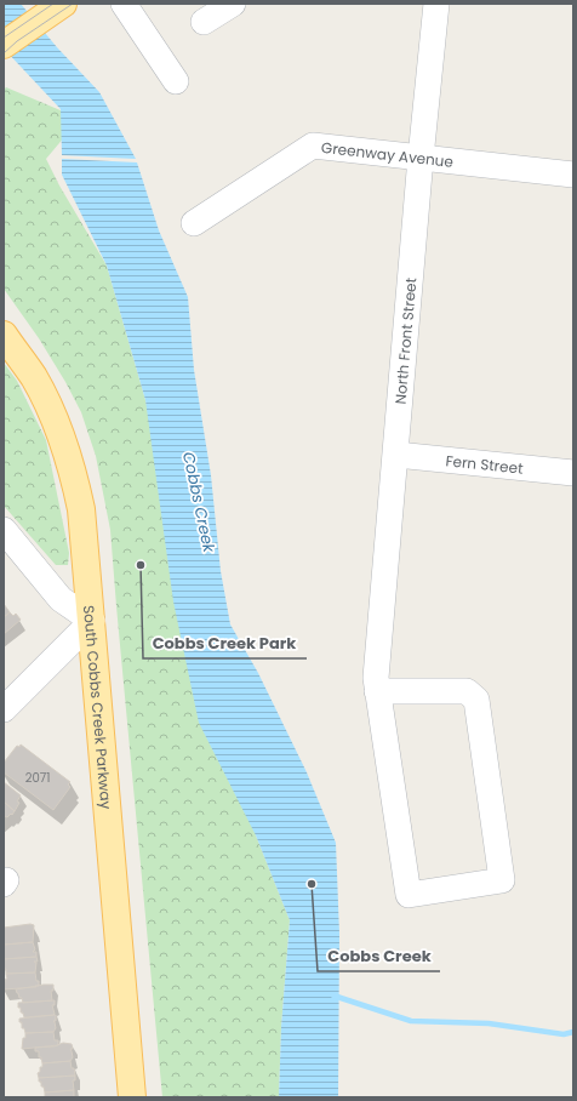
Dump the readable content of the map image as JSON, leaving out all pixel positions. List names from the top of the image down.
{
  "streets": {
    "main road": ["South Cobbs Creek Parkway"],
    "street": ["Greenway Avenue", "North Front Street", "Fern Street"]
  },
  "crossings": [
    ["Greenway Avenue", "North Front Street"],
    ["North Front Street", "Fern Street"]
  ],
  "water": ["Cobbs Creek"],
  "places": ["Cobbs Creek Park", "Cobbs Creek"],
  "house_numbers": ["2071"]
}
